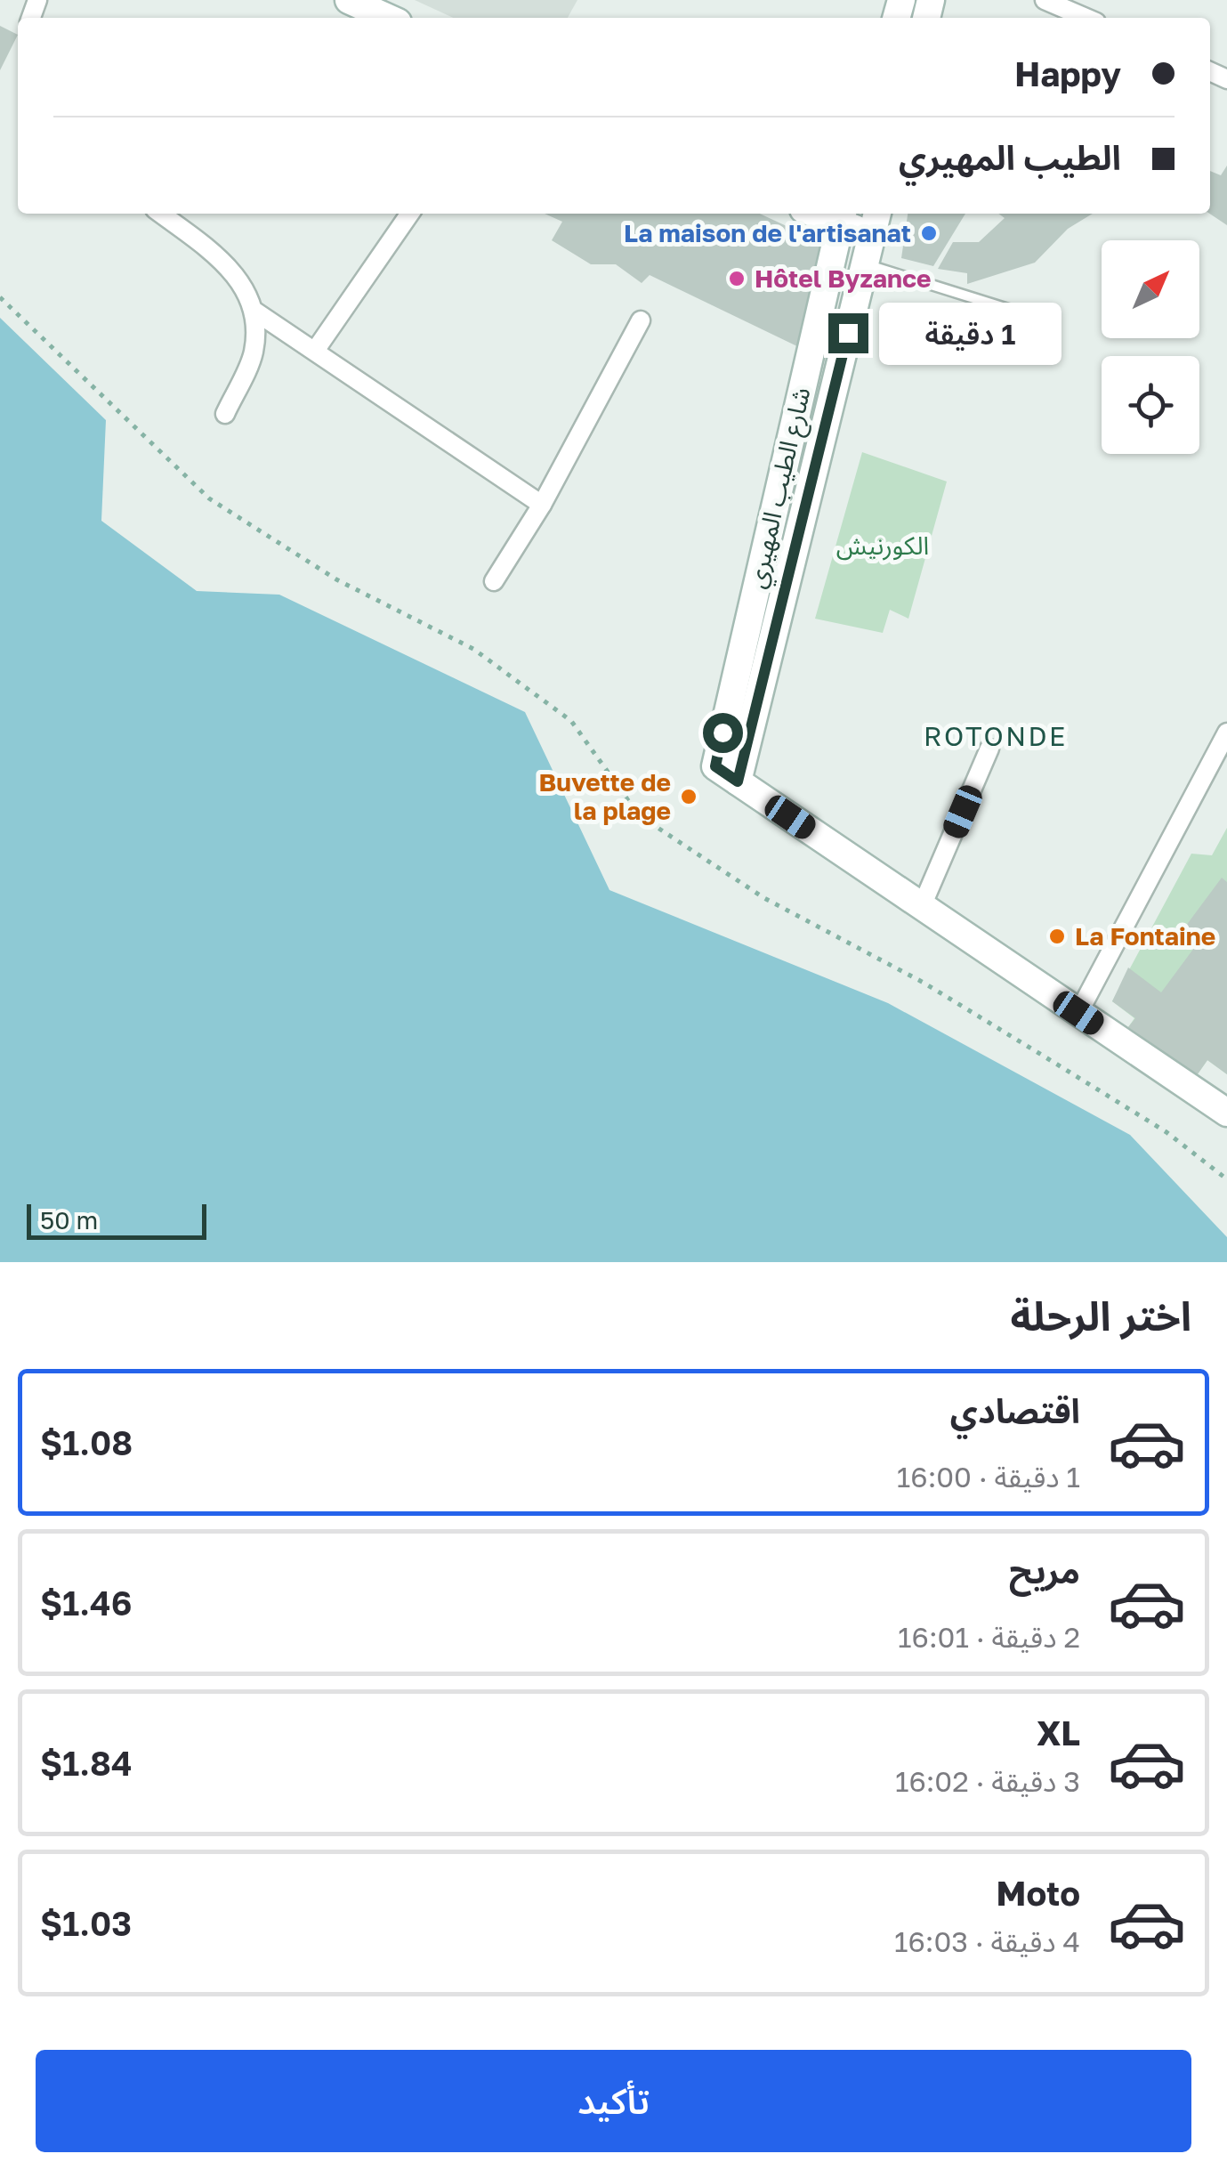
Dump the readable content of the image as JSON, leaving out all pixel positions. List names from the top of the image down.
{
  "streets": {
    "street": ["شارع الطيب المهيري"]
  },
  "districts": ["ROTONDE"],
  "parks": ["الكورنيش"],
  "places": [
    "La maison de l'artisanat",
    "Hôtel Byzance",
    "Buvette de la plage",
    "La Fontaine"
  ],
  "scale_bar": "50 m",
  "north": "top right",
  "page": {
    "banner": ["Happy", "الطيب المهيري"],
    "bubble": "1 دقيقة",
    "scale": "50 m",
    "heading": "اختر الرحلة",
    "list": [
      {
        "name": "اقتصادي",
        "note": "1 دقيقة · 16:00",
        "value": "$1.08"
      },
      {
        "name": "مريح",
        "note": "2 دقيقة · 16:01",
        "value": "$1.46"
      },
      {
        "name": "XL",
        "note": "3 دقيقة · 16:02",
        "value": "$1.84"
      },
      {
        "name": "Moto",
        "note": "4 دقيقة · 16:03",
        "value": "$1.03"
      }
    ],
    "buttons": "تأكيد"
  }
}
